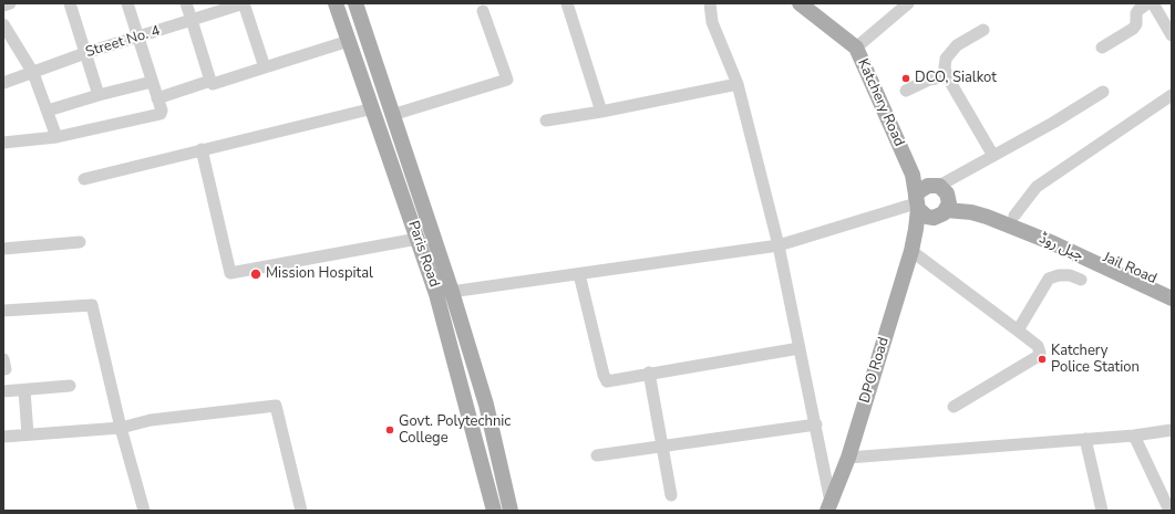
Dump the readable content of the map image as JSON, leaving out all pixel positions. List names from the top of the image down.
{
  "streets": {
    "main road": [
      "Katchery Road",
      "جیل روڈ",
      "Paris Road",
      "Jail Road",
      "DPO Road"
    ],
    "street": ["Street No. 4"]
  },
  "crossings": [
    ["Katchery Road", "DPO Road"],
    ["جیل روڈ", "Jail Road"]
  ],
  "places": [
    "DCO, Sialkot",
    "Mission Hospital",
    "Katchery Police Station",
    "Govt. Polytechnic College"
  ]
}
